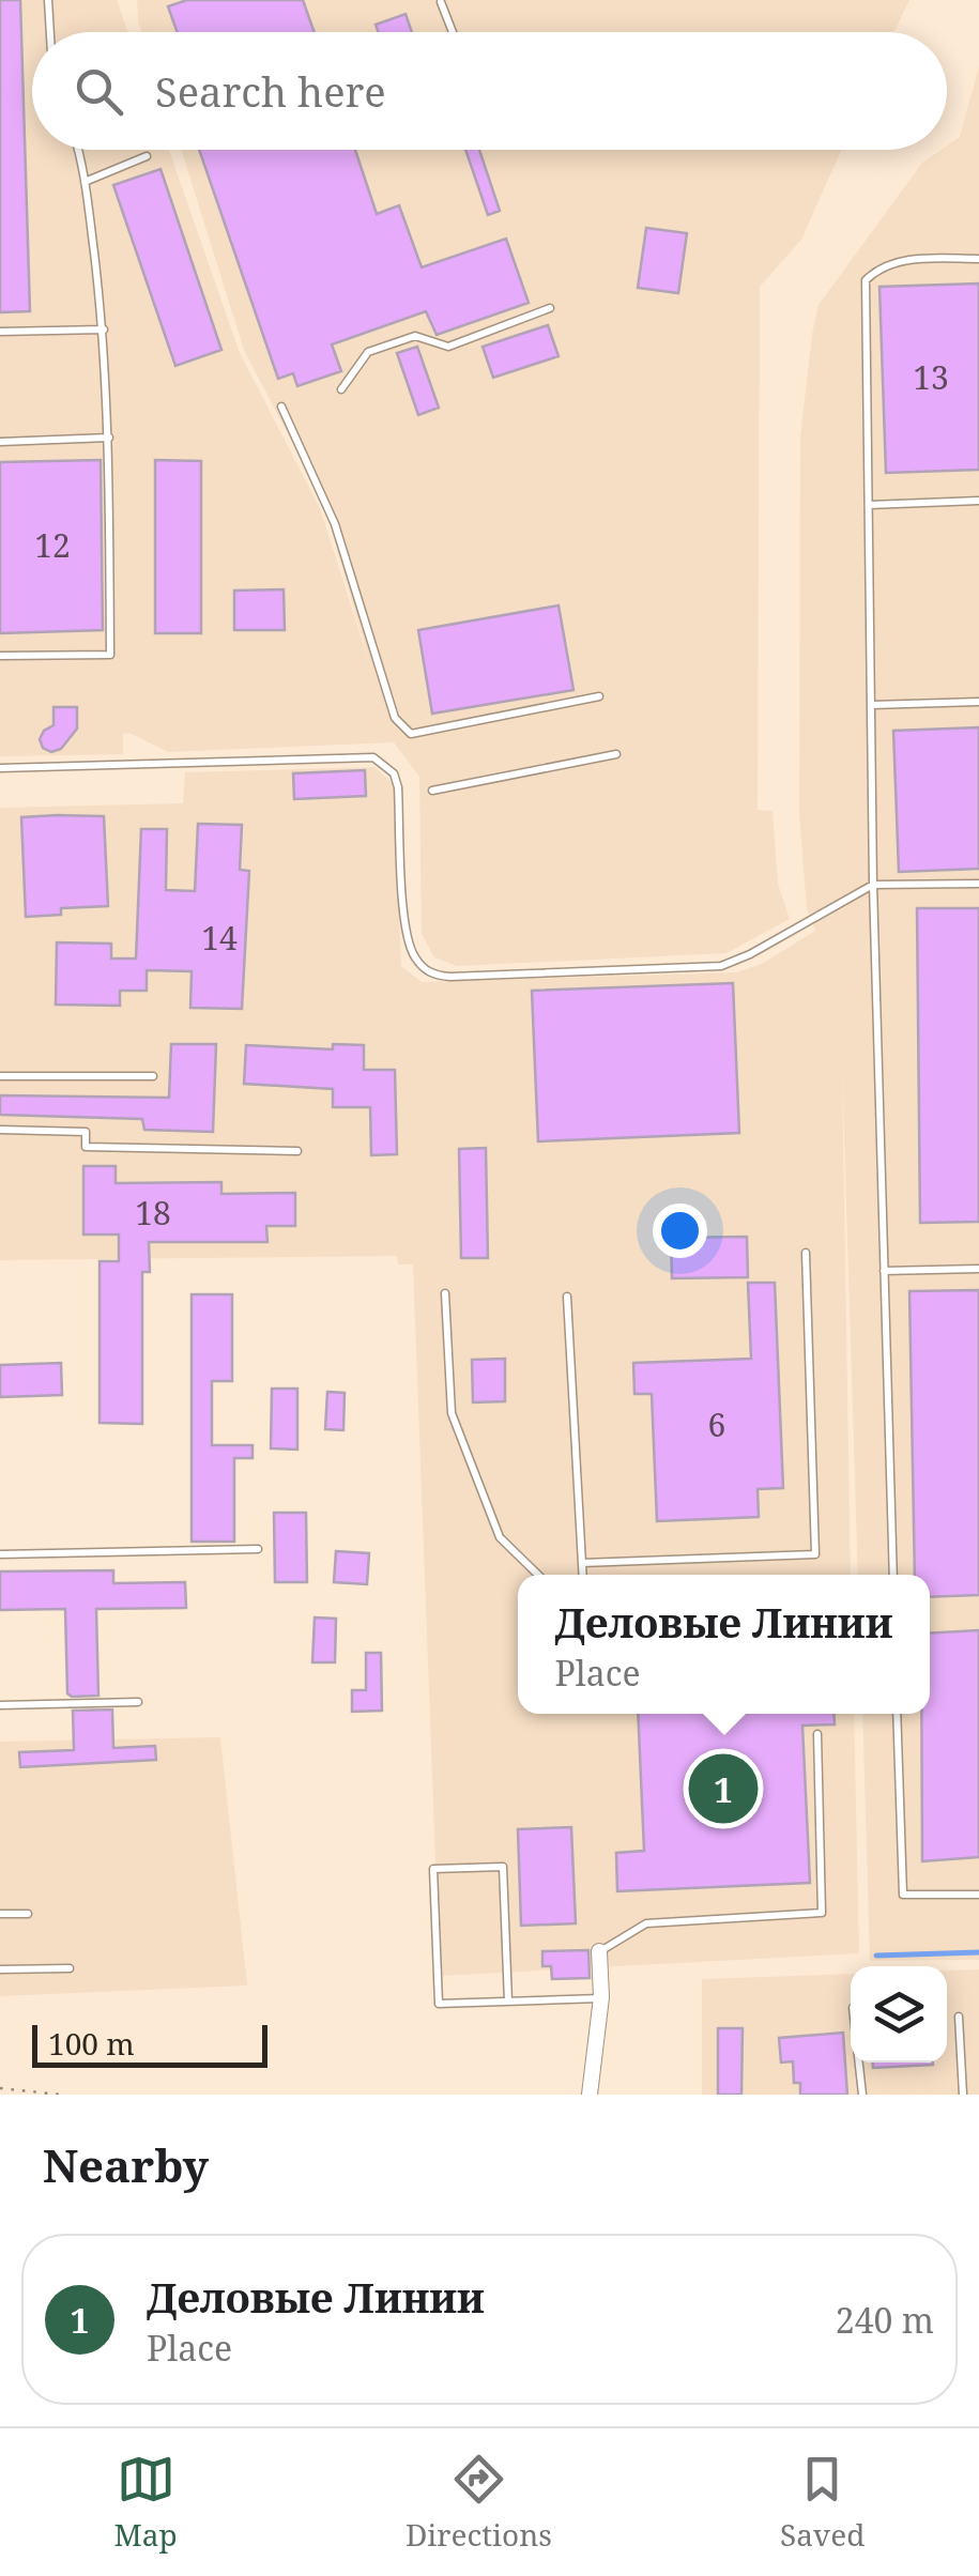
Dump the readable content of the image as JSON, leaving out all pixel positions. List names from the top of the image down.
{
  "house_numbers": [
    "13",
    "12",
    "14",
    "18",
    "6"
  ],
  "scale_bar": "100 m",
  "page": {
    "search": "Search here",
    "popup": ["Деловые Линии", "Place"],
    "pins": "1",
    "scale": "100 m",
    "heading": "Nearby",
    "list": [
      {
        "mark": "1",
        "name": "Деловые Линии",
        "note": "Place",
        "value": "240 m"
      }
    ],
    "nav": ["Map", "Directions", "Saved"]
  }
}
